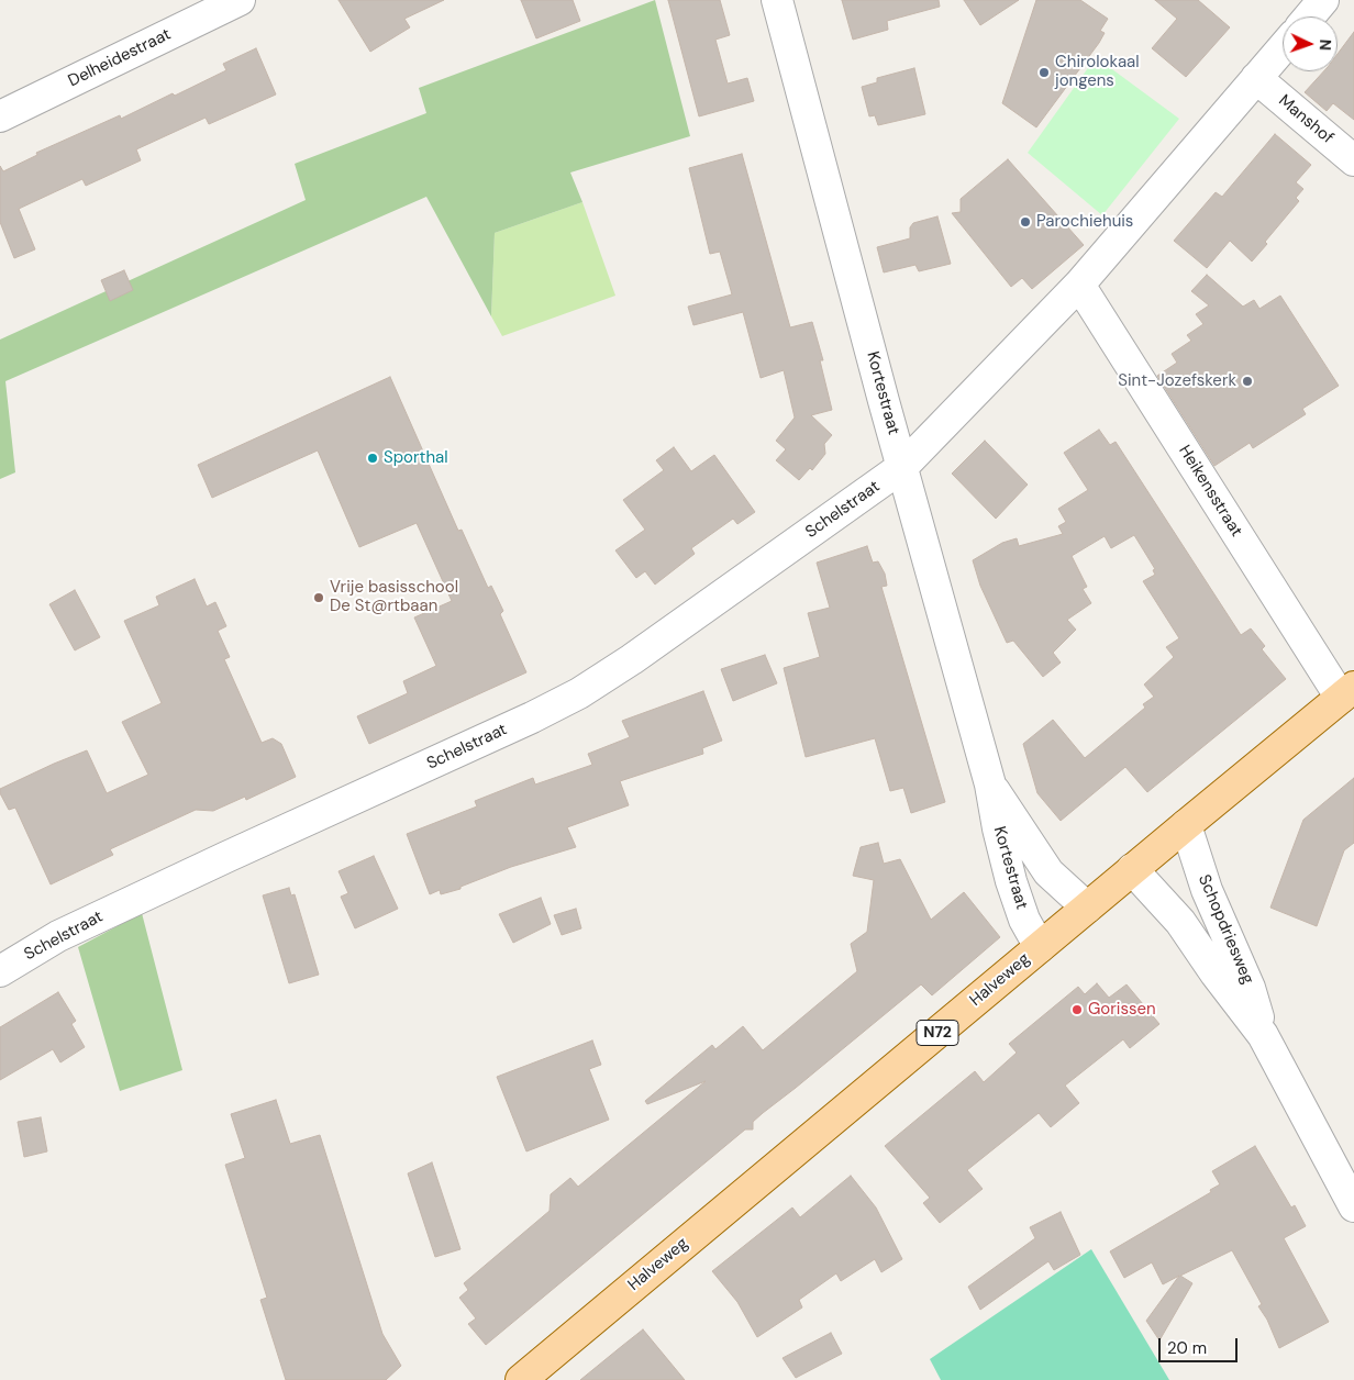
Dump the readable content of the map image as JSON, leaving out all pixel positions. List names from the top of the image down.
{
  "streets": {
    "main road": ["Halveweg", "N72"],
    "street": [
      "Delheidestraat",
      "Manshof",
      "Kortestraat",
      "Heikensstraat",
      "Schelstraat",
      "Schopdriesweg"
    ]
  },
  "crossings": [
    ["Kortestraat", "Schelstraat"],
    ["Kortestraat", "Halveweg"],
    ["Heikensstraat", "Halveweg"],
    ["Schopdriesweg", "Halveweg"]
  ],
  "places": [
    "Chirolokaal jongens",
    "Parochiehuis",
    "Sint-Jozefskerk",
    "Sporthal",
    "Vrije basisschool De St@rtbaan",
    "Gorissen"
  ],
  "scale_bar": "20 m",
  "north": "right"
}
